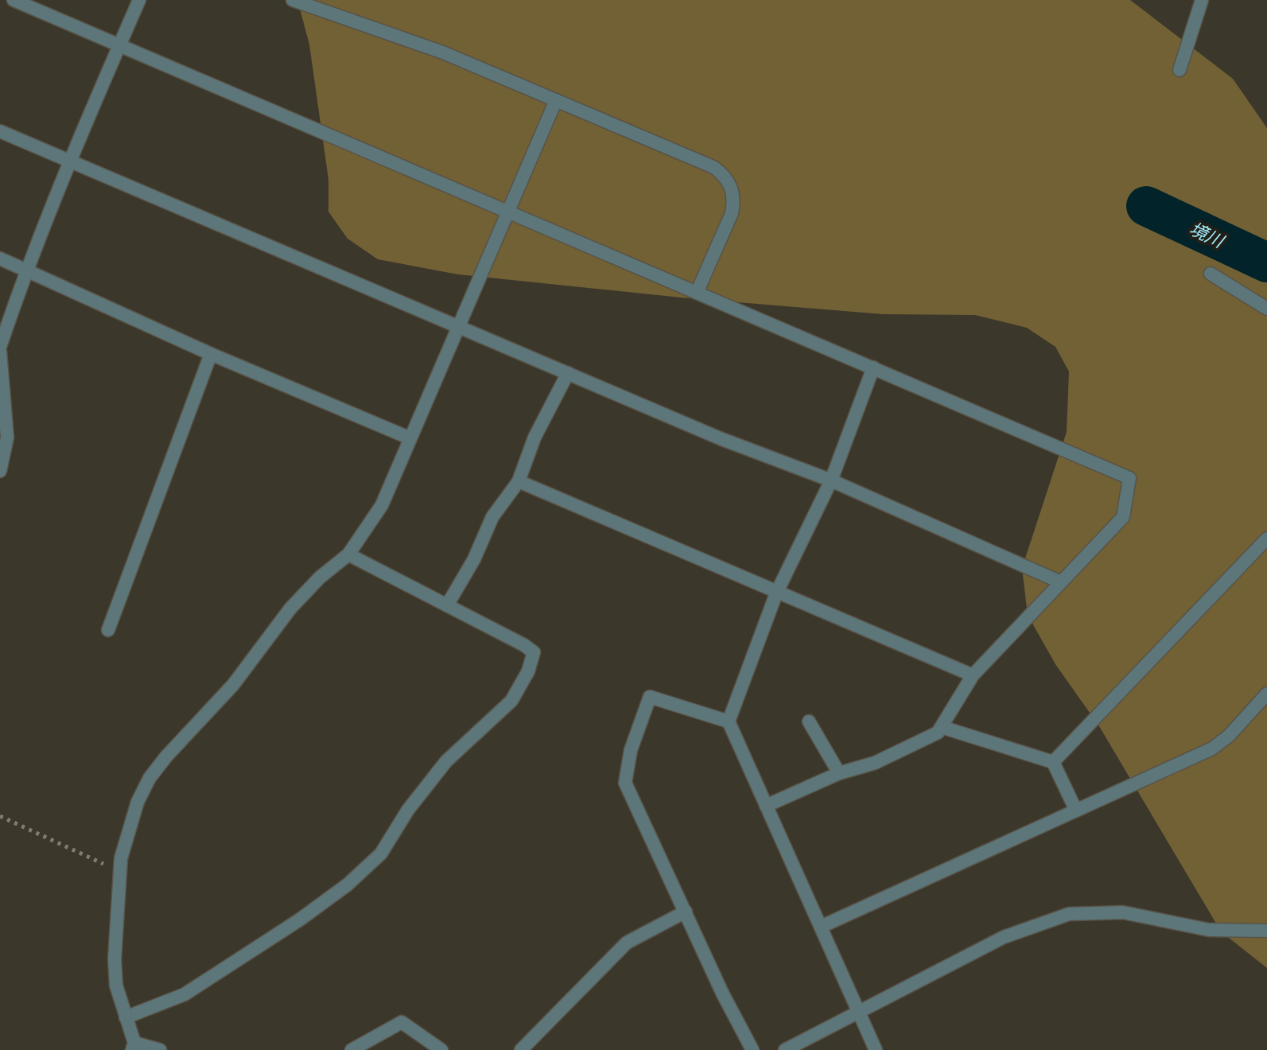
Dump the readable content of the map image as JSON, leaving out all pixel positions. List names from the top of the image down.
{
  "water": ["境川"]
}
